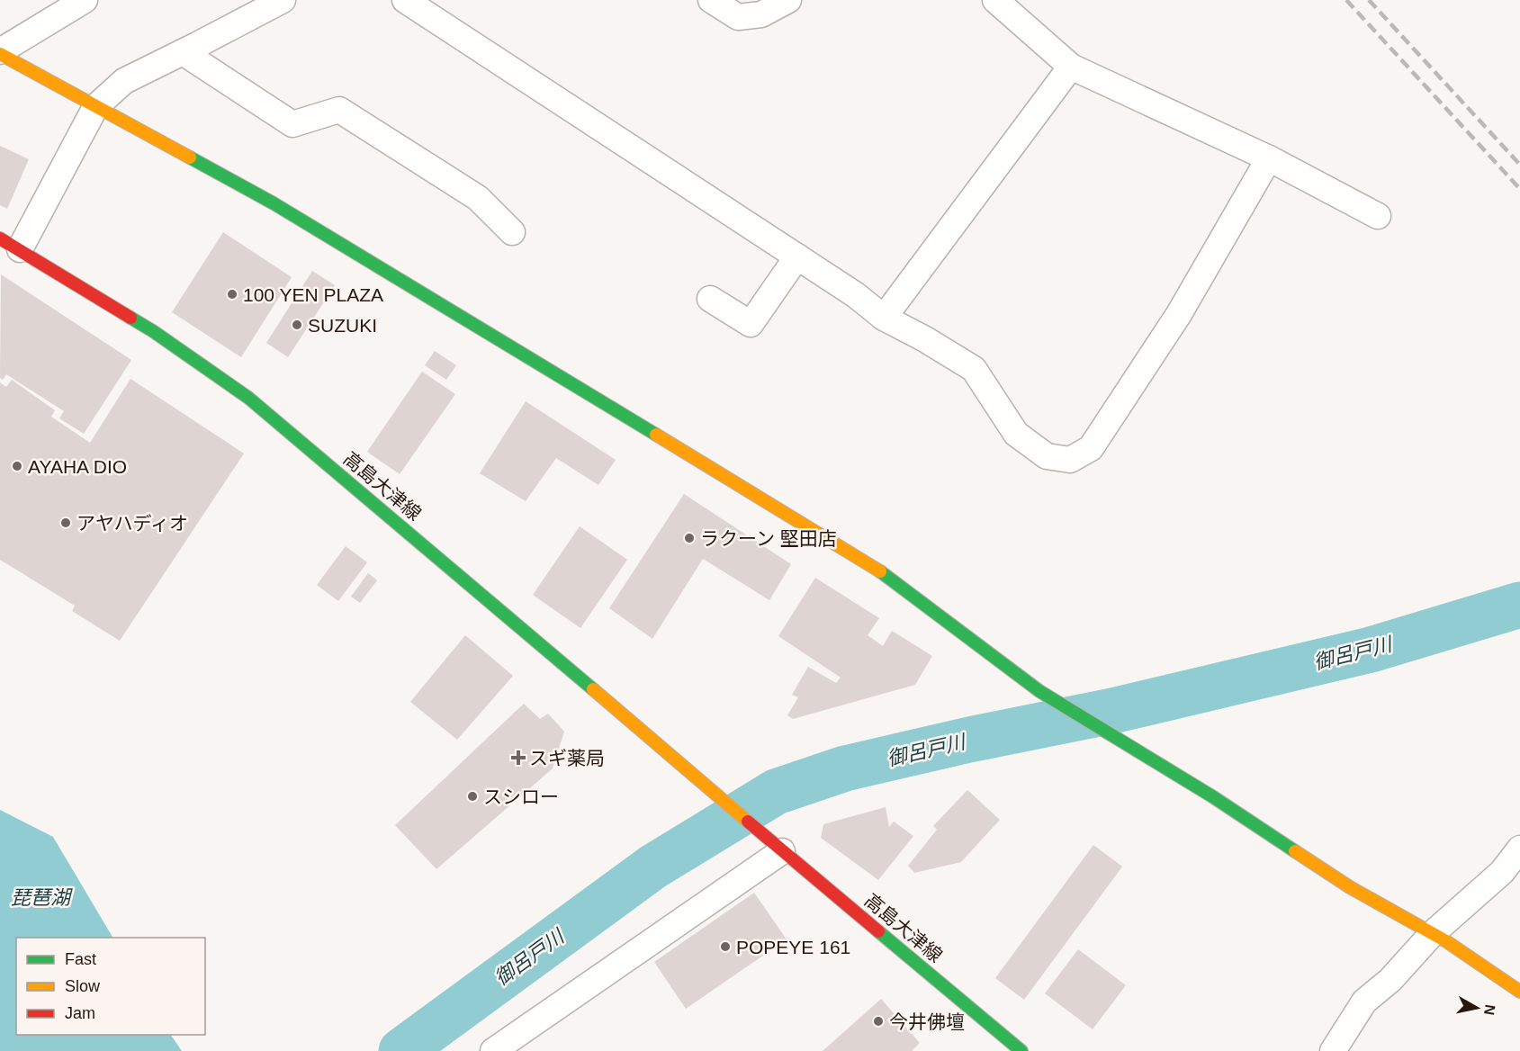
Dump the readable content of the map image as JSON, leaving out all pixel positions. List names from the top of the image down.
{
  "streets": {
    "street": ["高島大津線"]
  },
  "water": ["御呂戸川", "琵琶湖"],
  "places": {
    "other": [
      "100 YEN PLAZA",
      "SUZUKI",
      "AYAHA DIO",
      "アヤハディオ",
      "ラクーン 堅田店",
      "スシロー",
      "POPEYE 161",
      "今井佛壇"
    ],
    "health": ["スギ薬局"]
  },
  "legend": ["Fast", "Slow", "Jam"],
  "north": "right"
}
